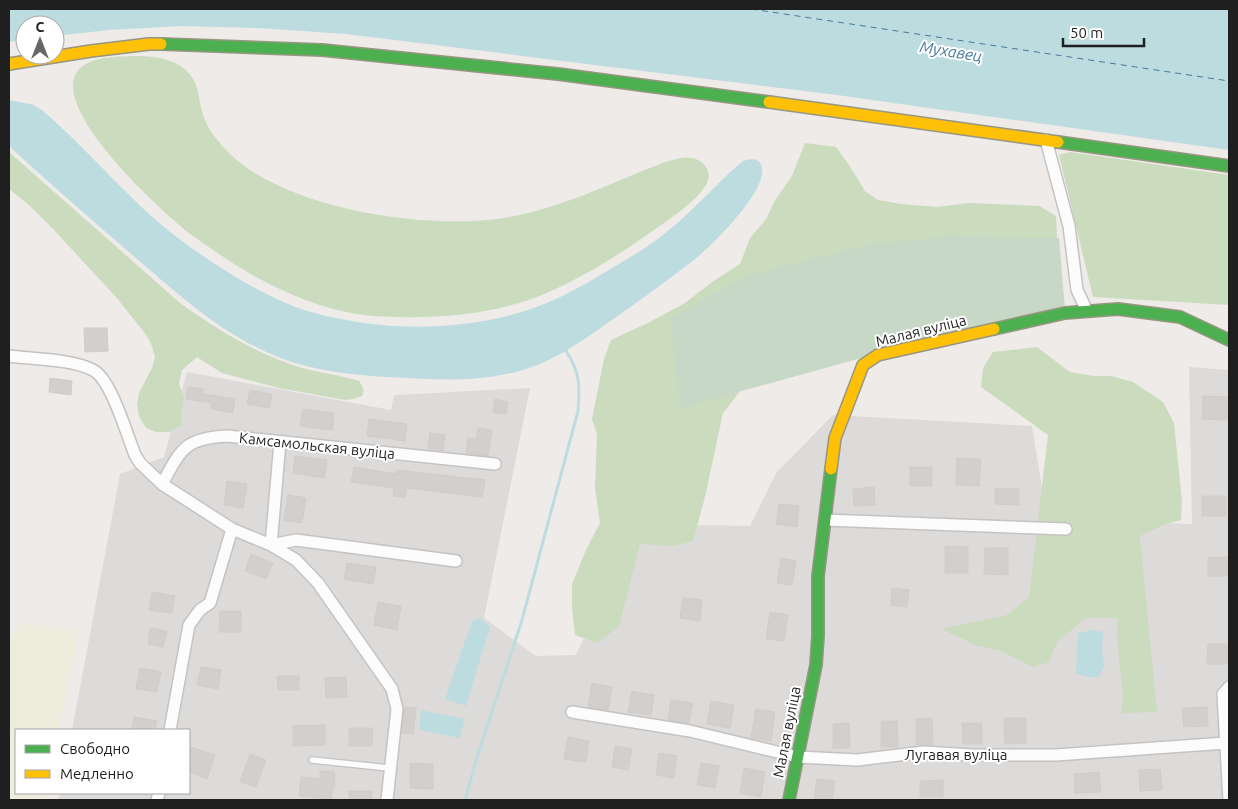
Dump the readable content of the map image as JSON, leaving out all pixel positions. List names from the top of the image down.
{
  "streets": {
    "street": ["Малая вуліца", "Камсамольская вуліца", "Лугавая вуліца"]
  },
  "crossings": [
    ["Малая вуліца", "Лугавая вуліца"]
  ],
  "water": ["Мухавец"],
  "legend": ["Свободно", "Медленно"],
  "scale_bar": "50 m",
  "north": "top"
}
